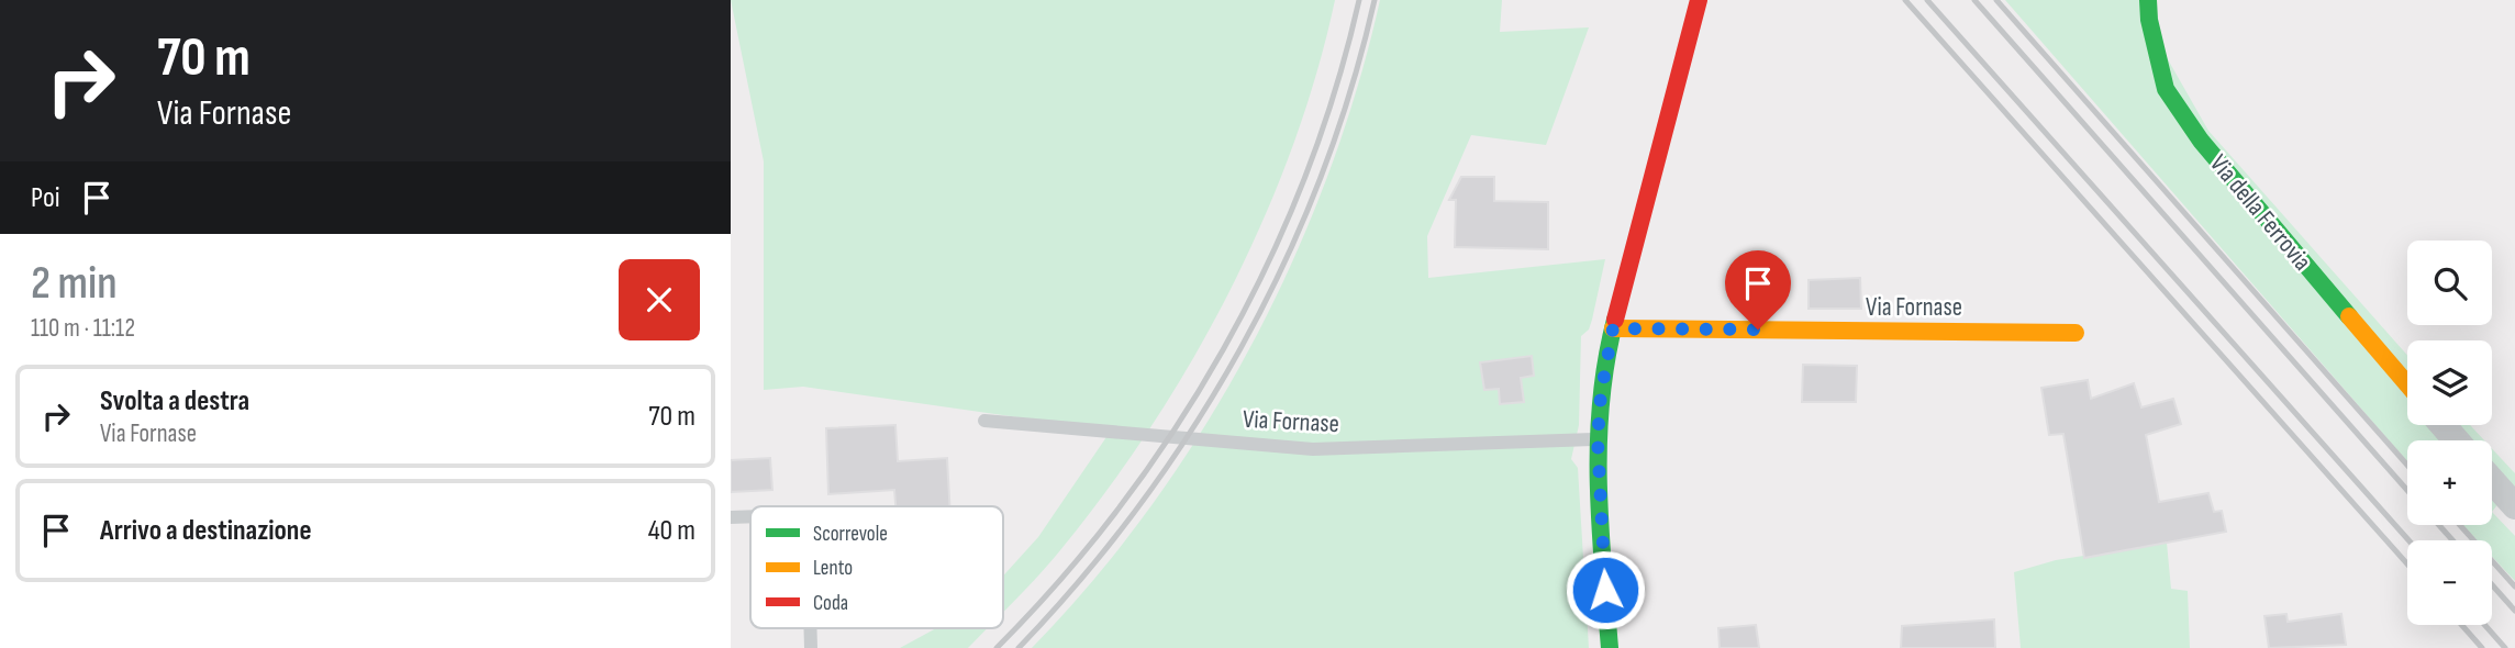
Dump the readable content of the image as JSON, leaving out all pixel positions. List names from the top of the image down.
{
  "streets": {
    "street": ["Via della Ferrovia", "Via Fornase"]
  },
  "legend": ["Scorrevole", "Lento", "Coda"],
  "page": {
    "turn": ["70 m", "Via Fornase"],
    "then": "Poi",
    "heading": ["2 min", "110 m · 11:12"],
    "map_buttons": ["+", "−"],
    "list": [
      {
        "name": "Svolta a destra",
        "note": "Via Fornase",
        "value": "70 m"
      },
      {
        "name": "Arrivo a destinazione",
        "value": "40 m"
      }
    ]
  }
}
